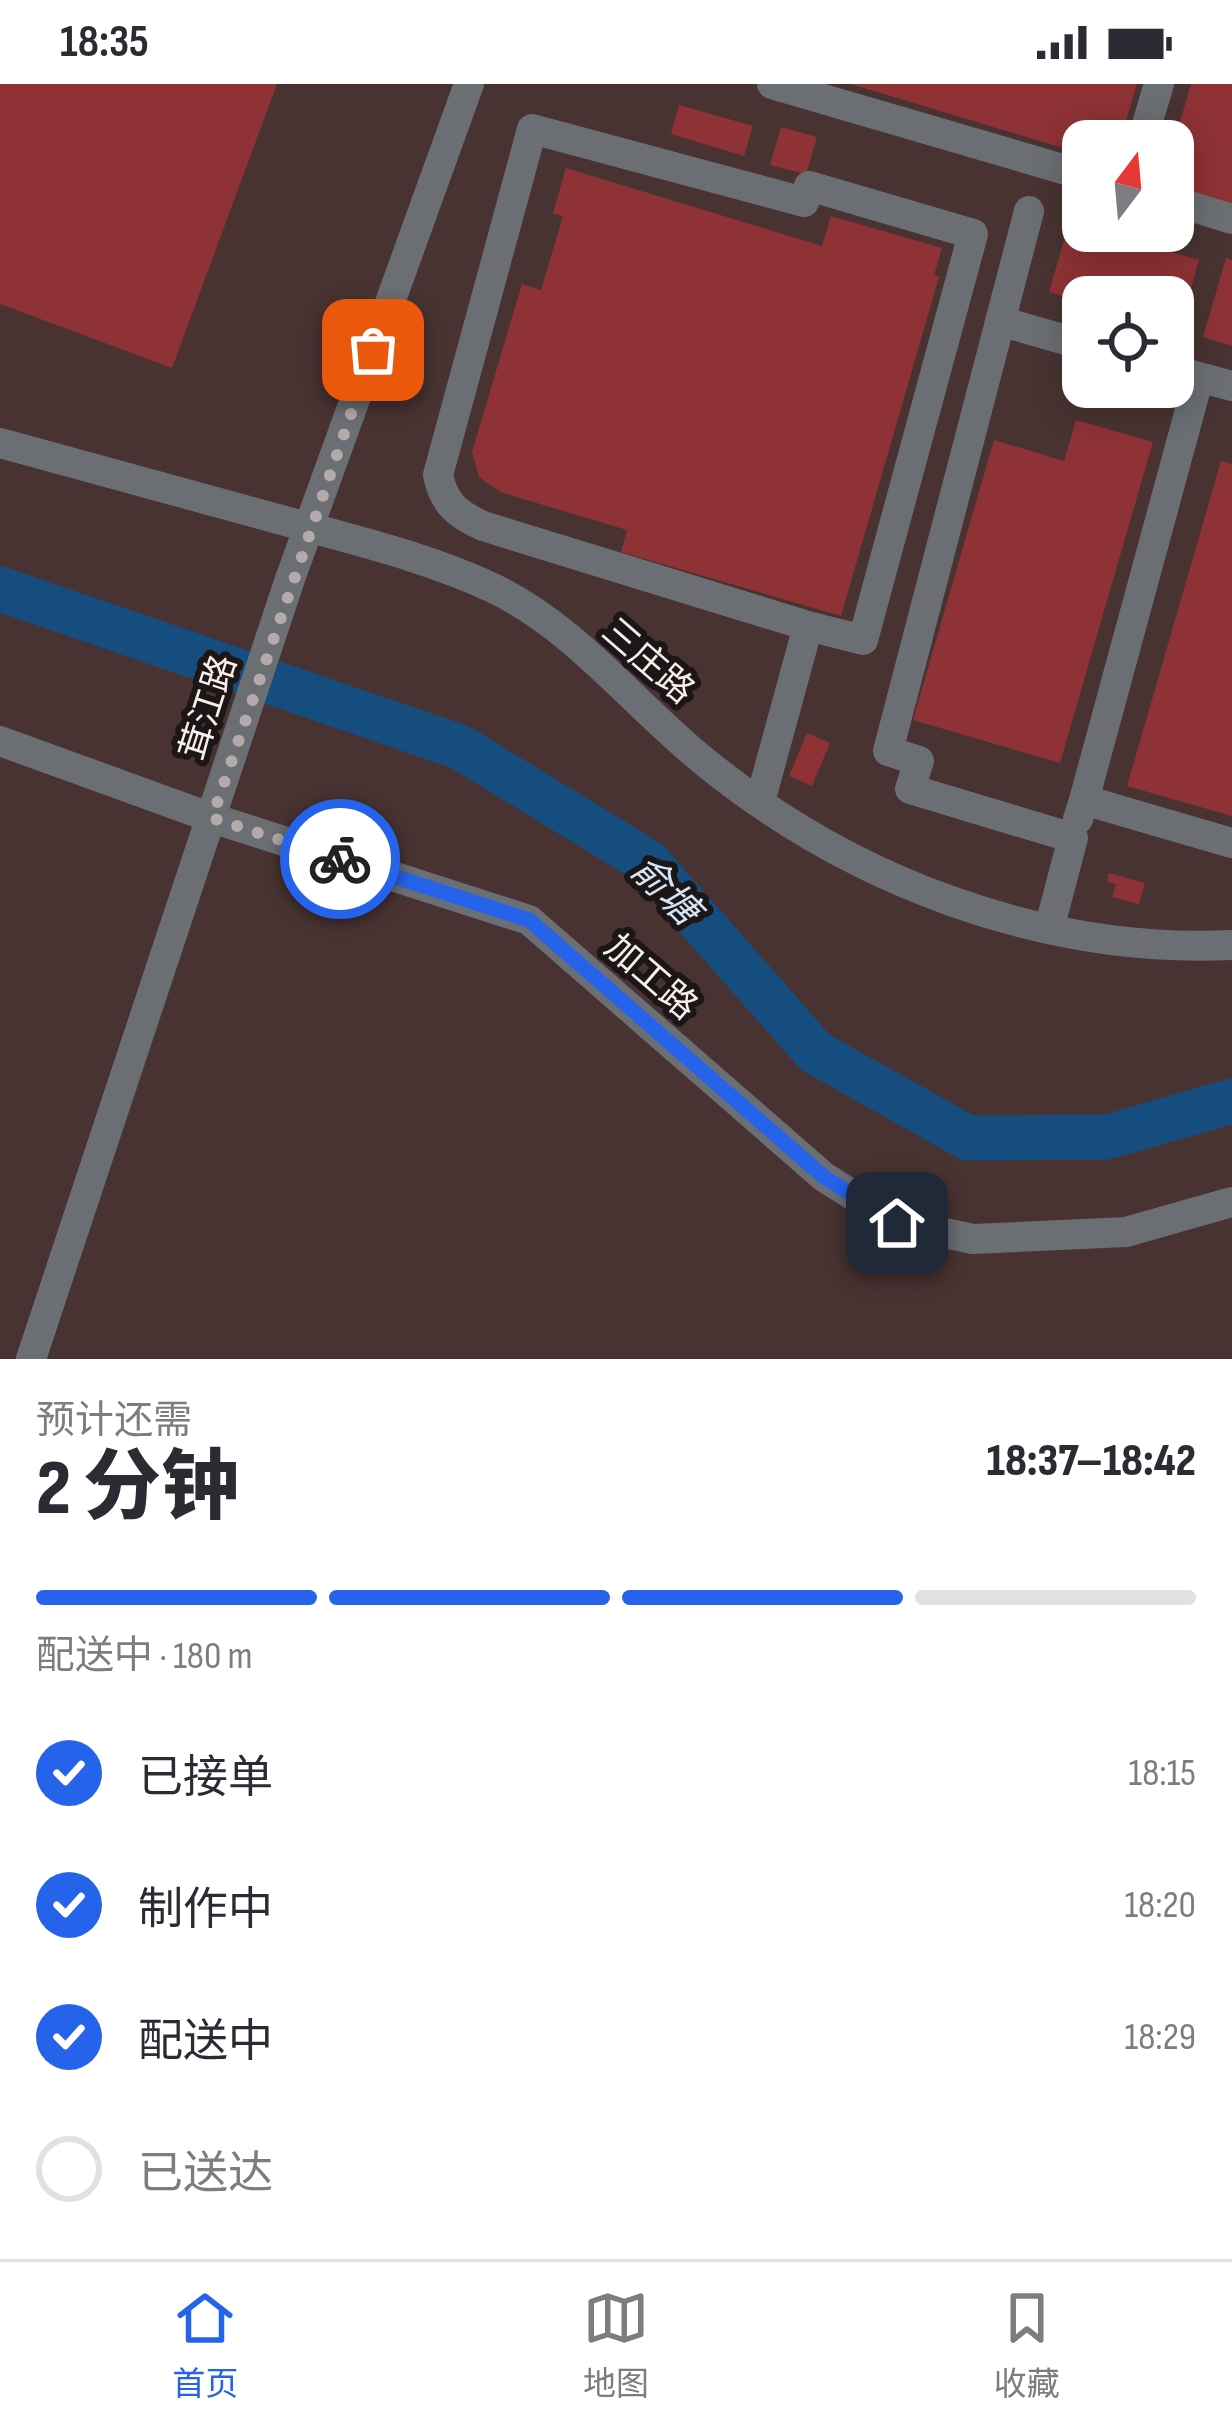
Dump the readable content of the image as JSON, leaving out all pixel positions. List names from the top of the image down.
{
  "streets": {
    "street": ["三庄路", "茸江路", "加工路"]
  },
  "crossings": [
    ["三庄路", "茸江路"],
    ["茸江路", "加工路"]
  ],
  "water": ["俞塘"],
  "north": "top",
  "page": {
    "status": "18:35",
    "heading": ["2 分钟", "预计还需", "18:37–18:42"],
    "bar": "配送中 · 180 m",
    "list": [
      ["已接单", "18:15"],
      ["制作中", "18:20"],
      ["配送中", "18:29"],
      "已送达"
    ],
    "tabs": ["首页", "地图", "收藏"]
  }
}
